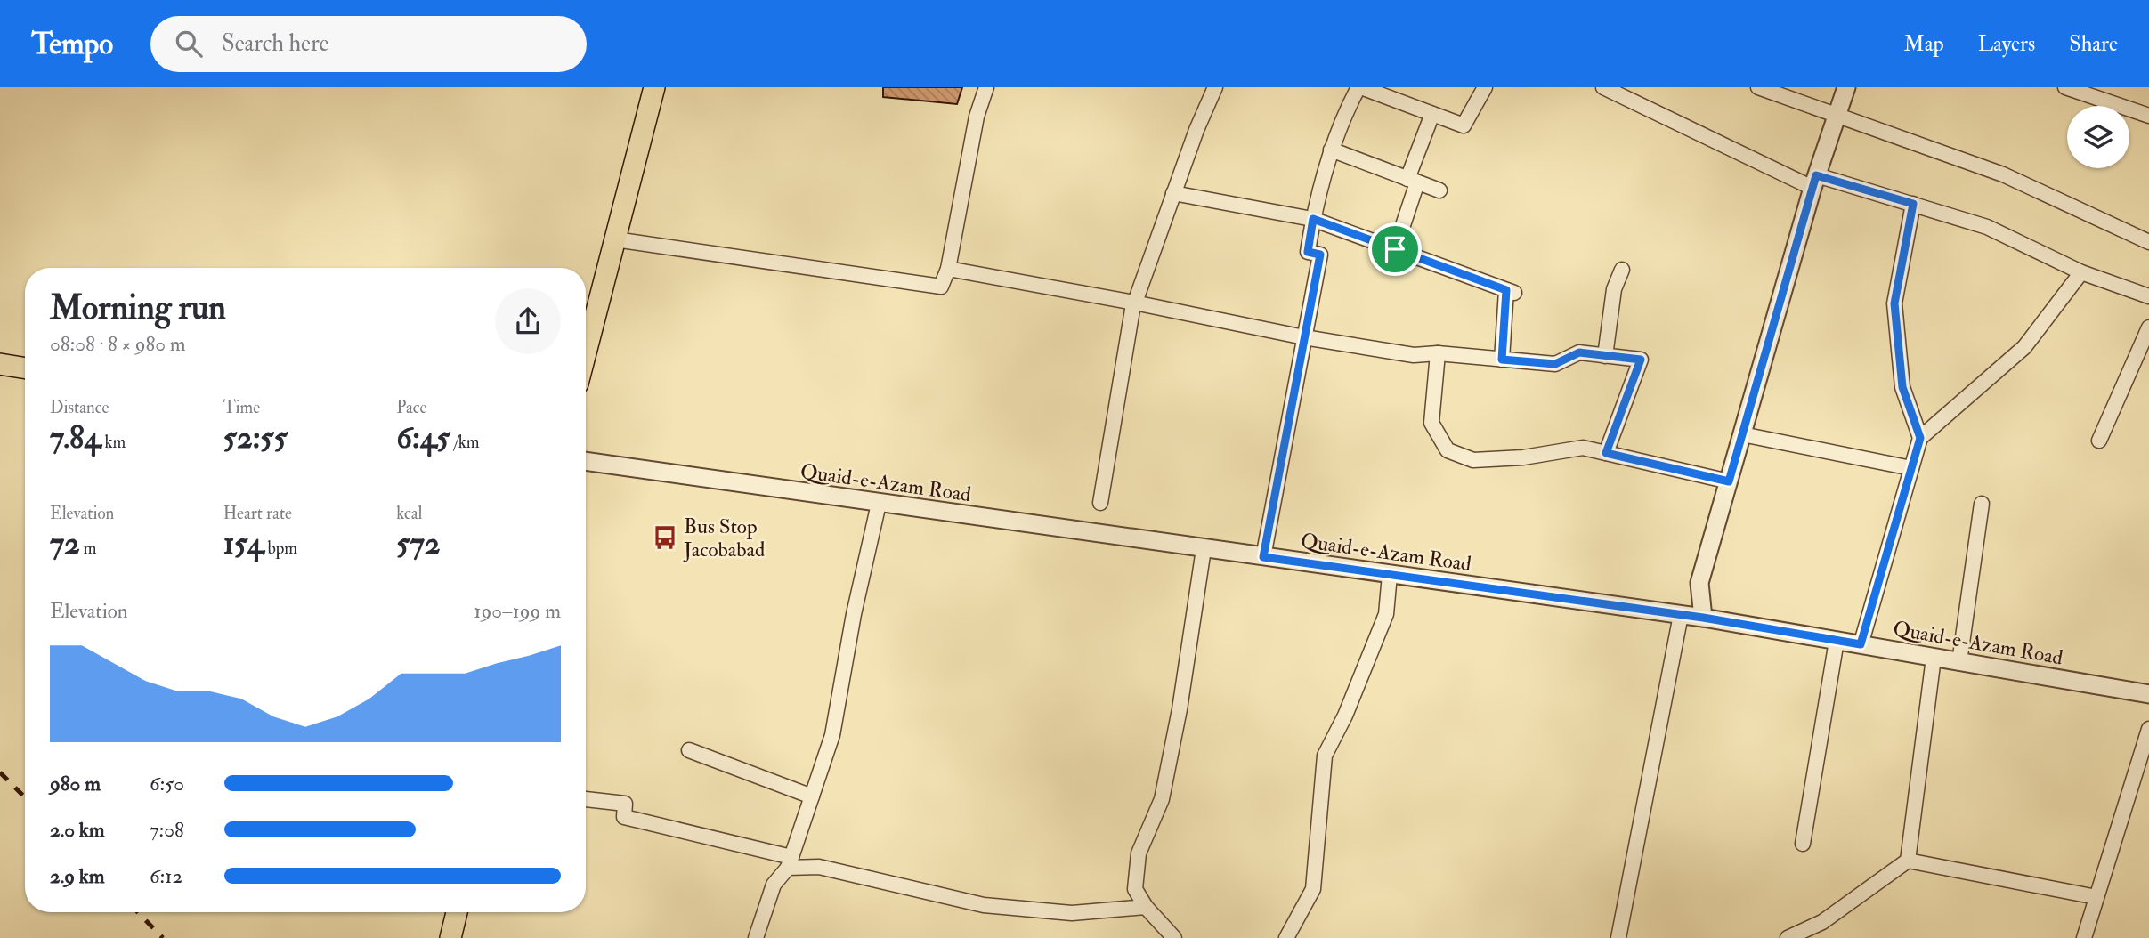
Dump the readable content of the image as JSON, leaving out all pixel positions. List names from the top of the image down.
{
  "streets": {
    "street": ["Quaid-e-Azam Road"]
  },
  "places": {
    "bus stop": ["Bus Stop Jacobabad"]
  },
  "page": {
    "header": "Tempo",
    "search": "Search here",
    "nav": ["Map", "Layers", "Share"],
    "heading": ["Morning run", "08:08 · 8 × 980 m"],
    "stats": [
      ["Distance", "7.84 km"],
      ["Time", "52:55"],
      ["Pace", "6:45 /km"],
      ["Elevation", "72 m"],
      ["Heart rate", "154 bpm"],
      ["kcal", "572"]
    ],
    "chart": ["Elevation", "190–199 m"],
    "list": [
      {
        "name": "980 m",
        "note": "6:50"
      },
      {
        "name": "2.0 km",
        "note": "7:08"
      },
      {
        "name": "2.9 km",
        "note": "6:12"
      }
    ]
  }
}
